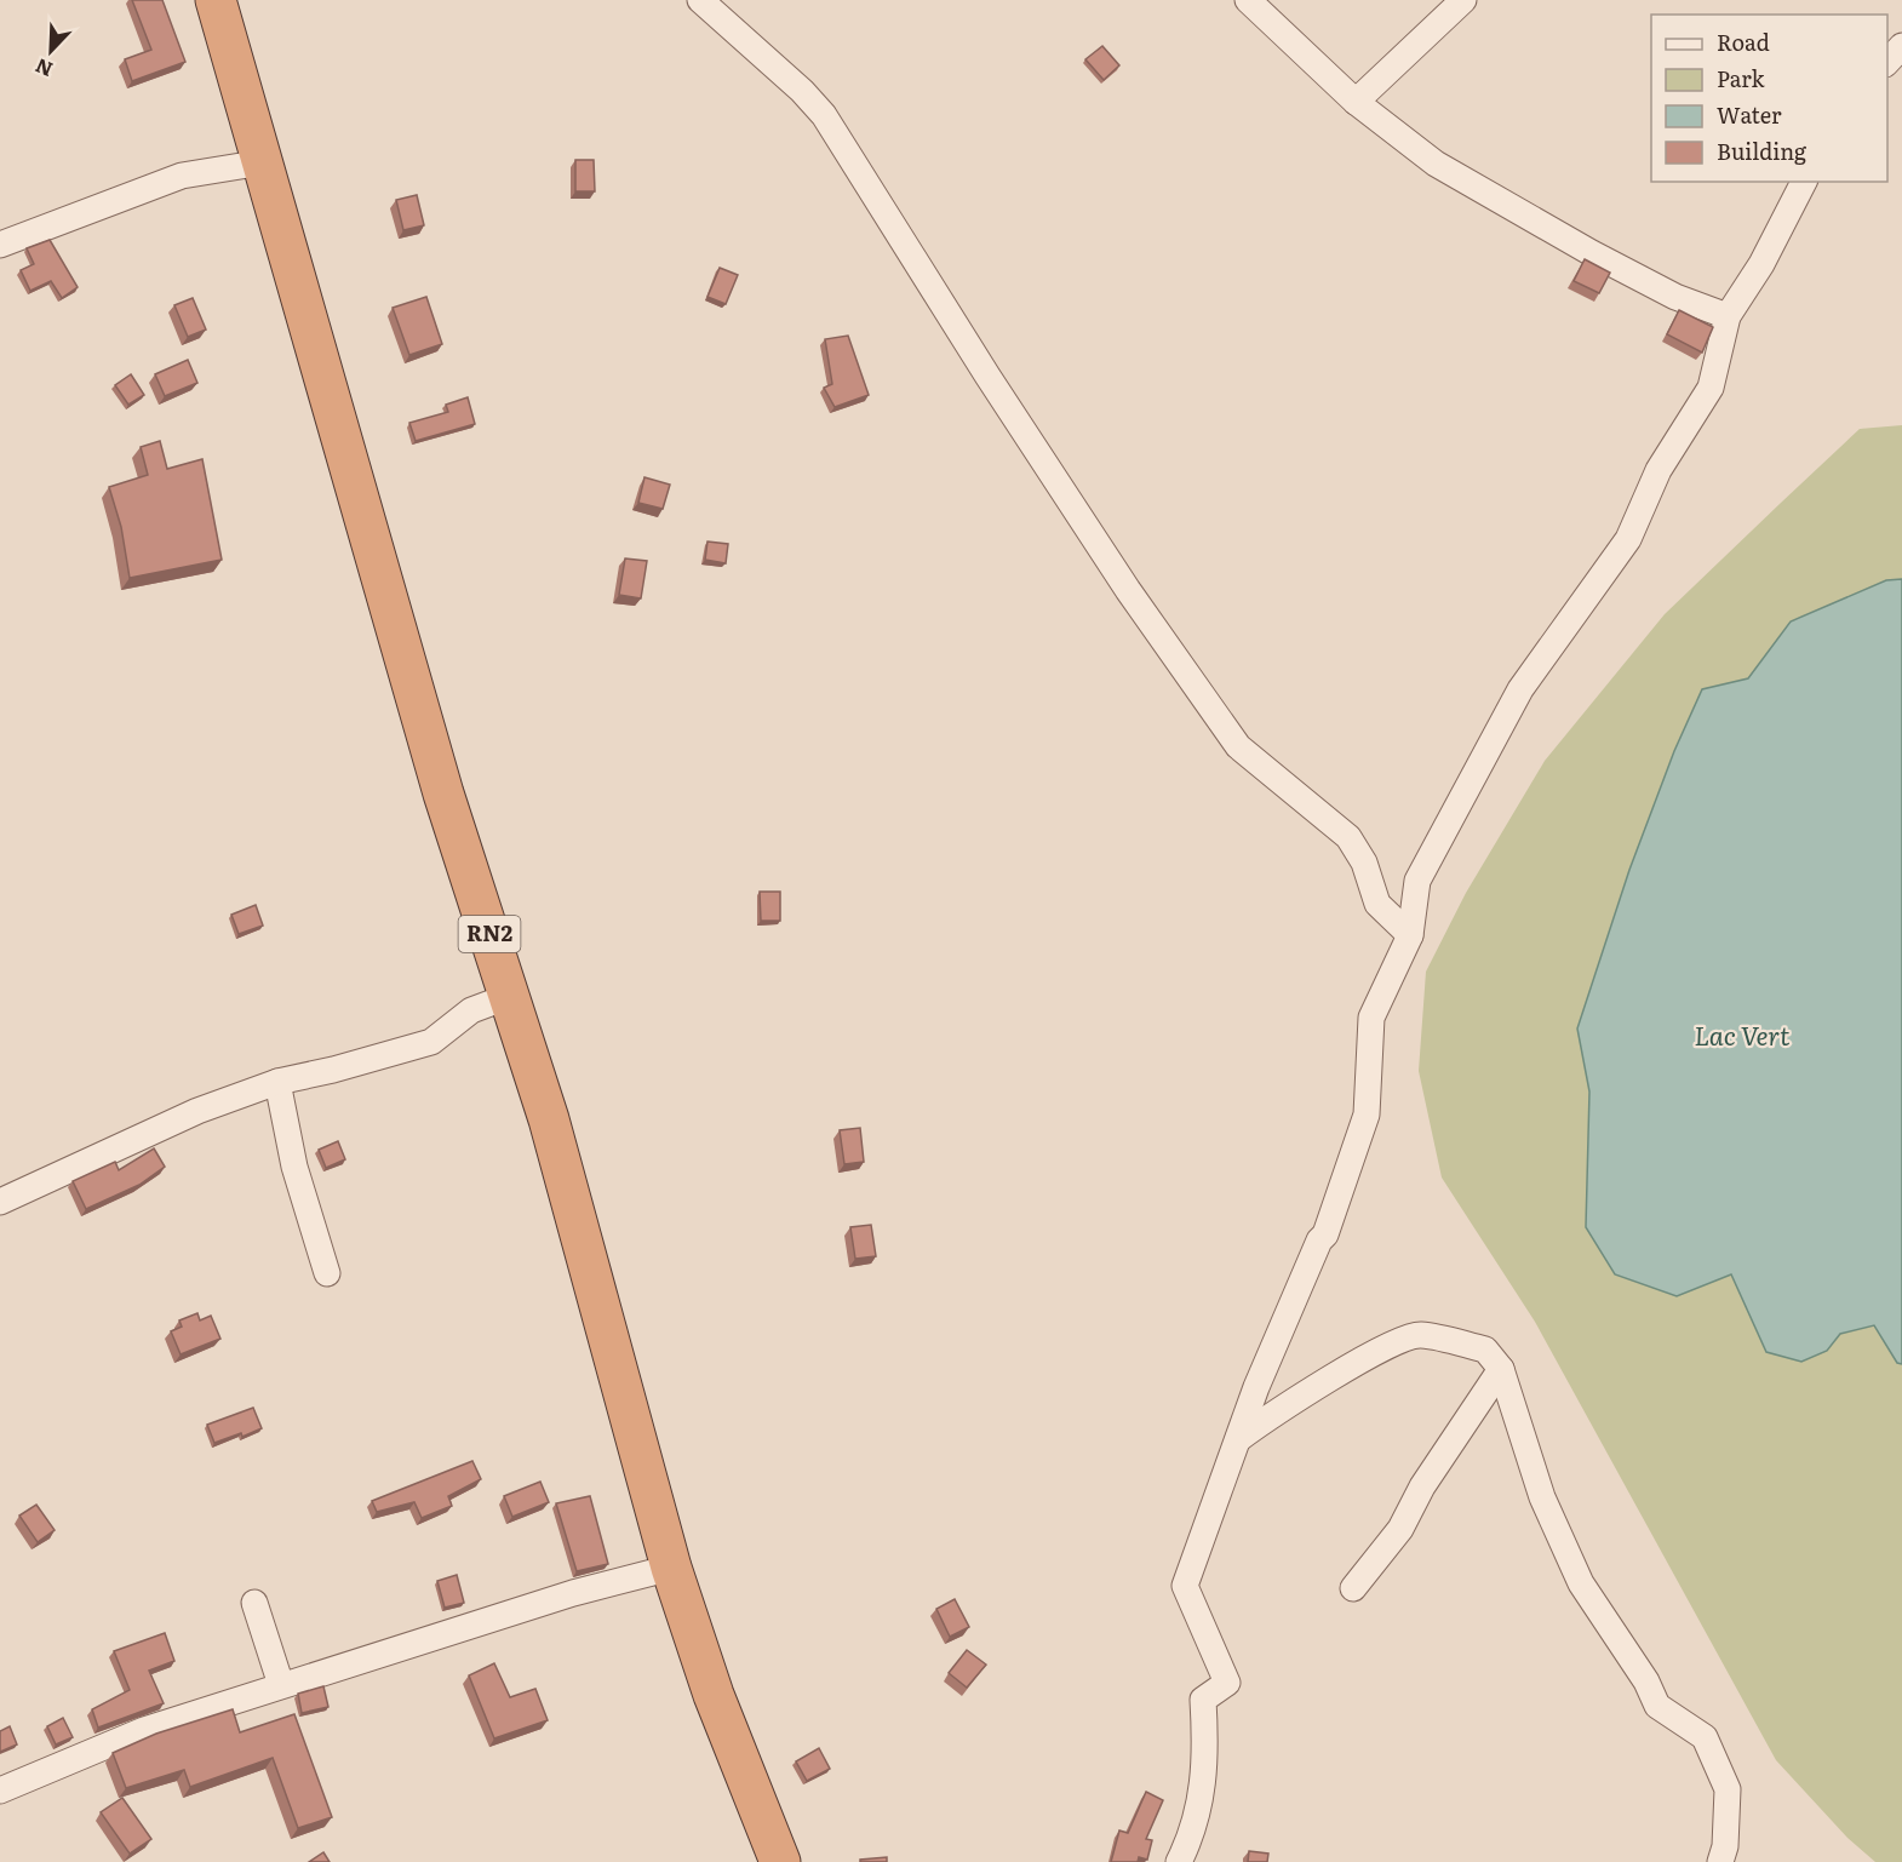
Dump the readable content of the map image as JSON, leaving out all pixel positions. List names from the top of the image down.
{
  "streets": {
    "highway": ["RN2"]
  },
  "water": ["Lac Vert"],
  "legend": [
    "Road",
    "Park",
    "Water",
    "Building"
  ],
  "north": "bottom left"
}
